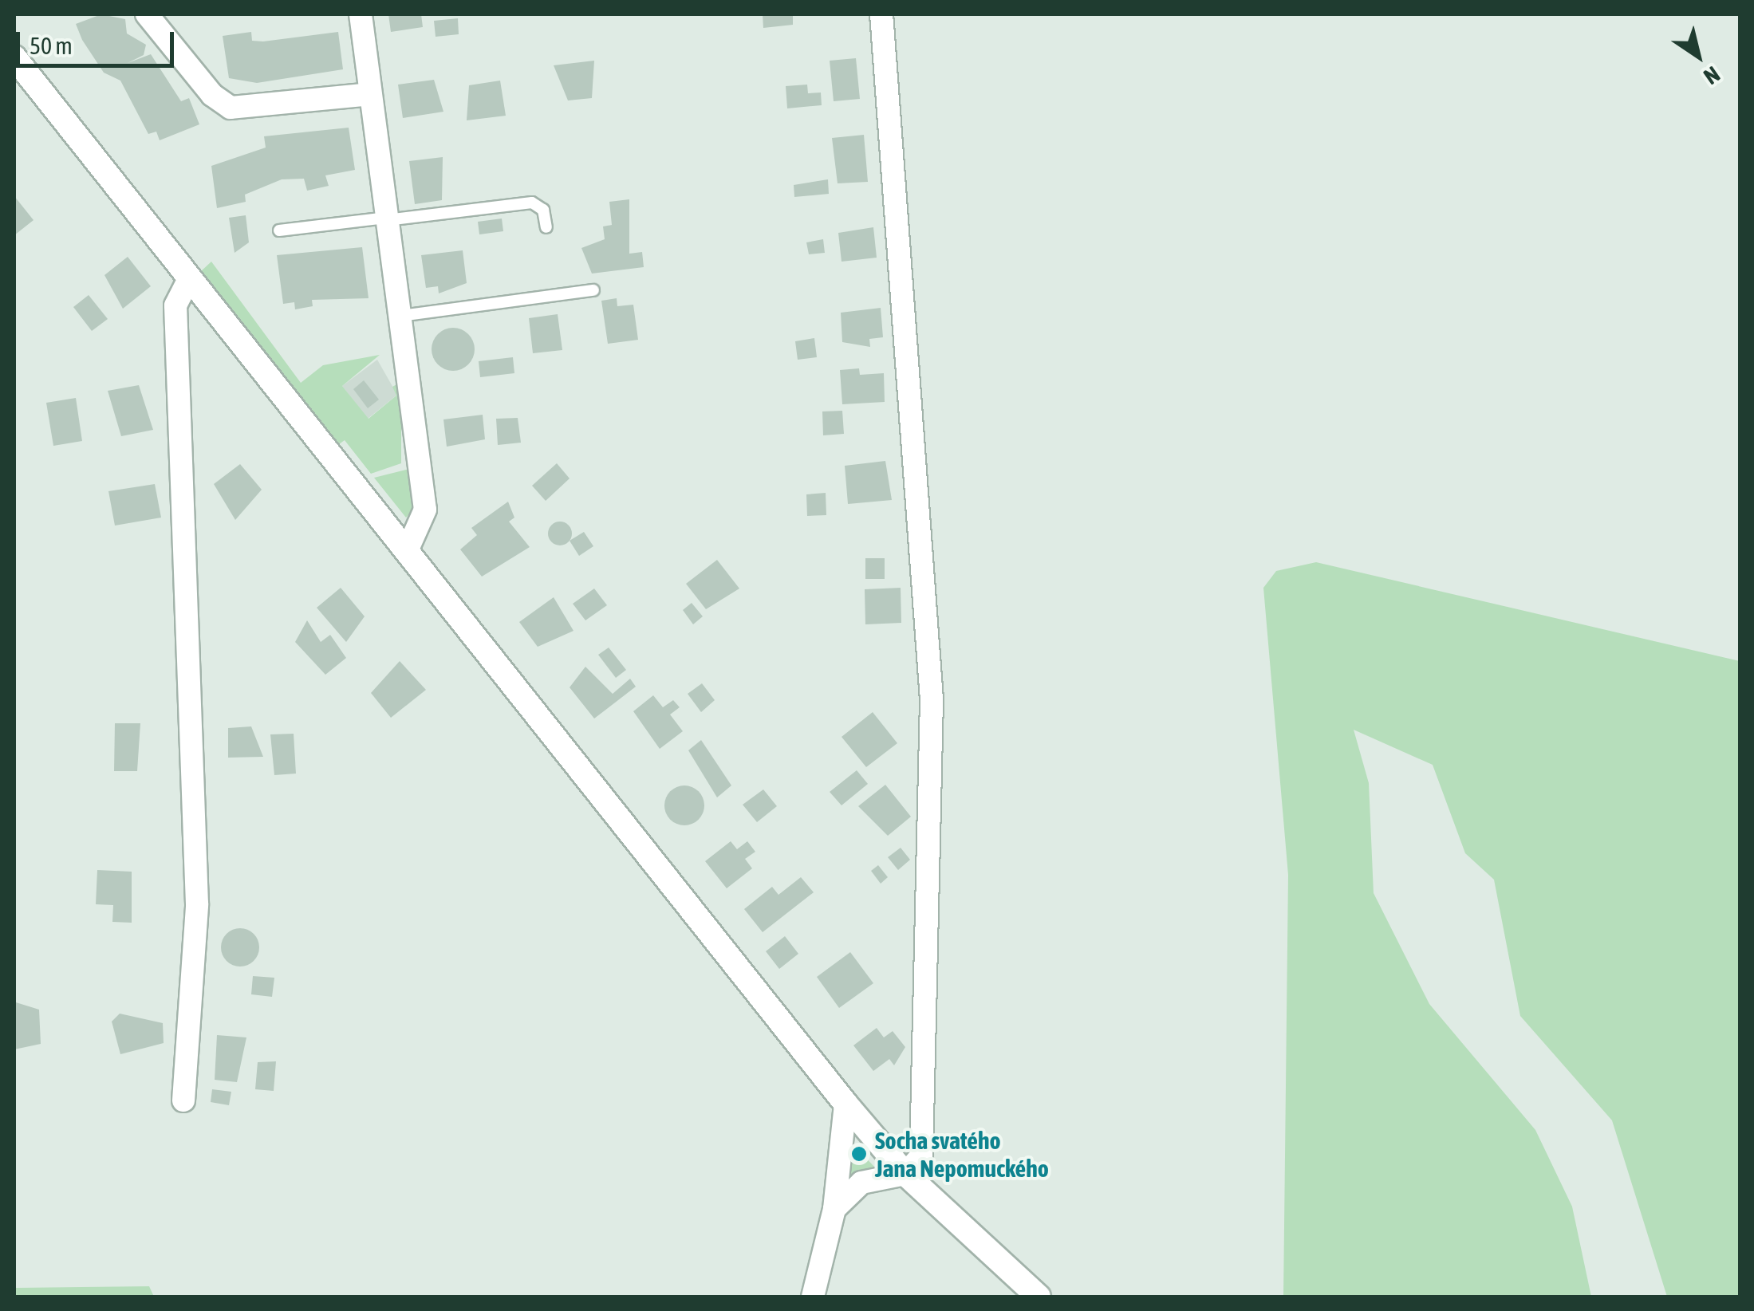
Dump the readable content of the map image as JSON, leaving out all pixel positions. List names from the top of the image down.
{
  "places": ["Socha svatého Jana Nepomuckého"],
  "scale_bar": "50 m",
  "north": "bottom right"
}
